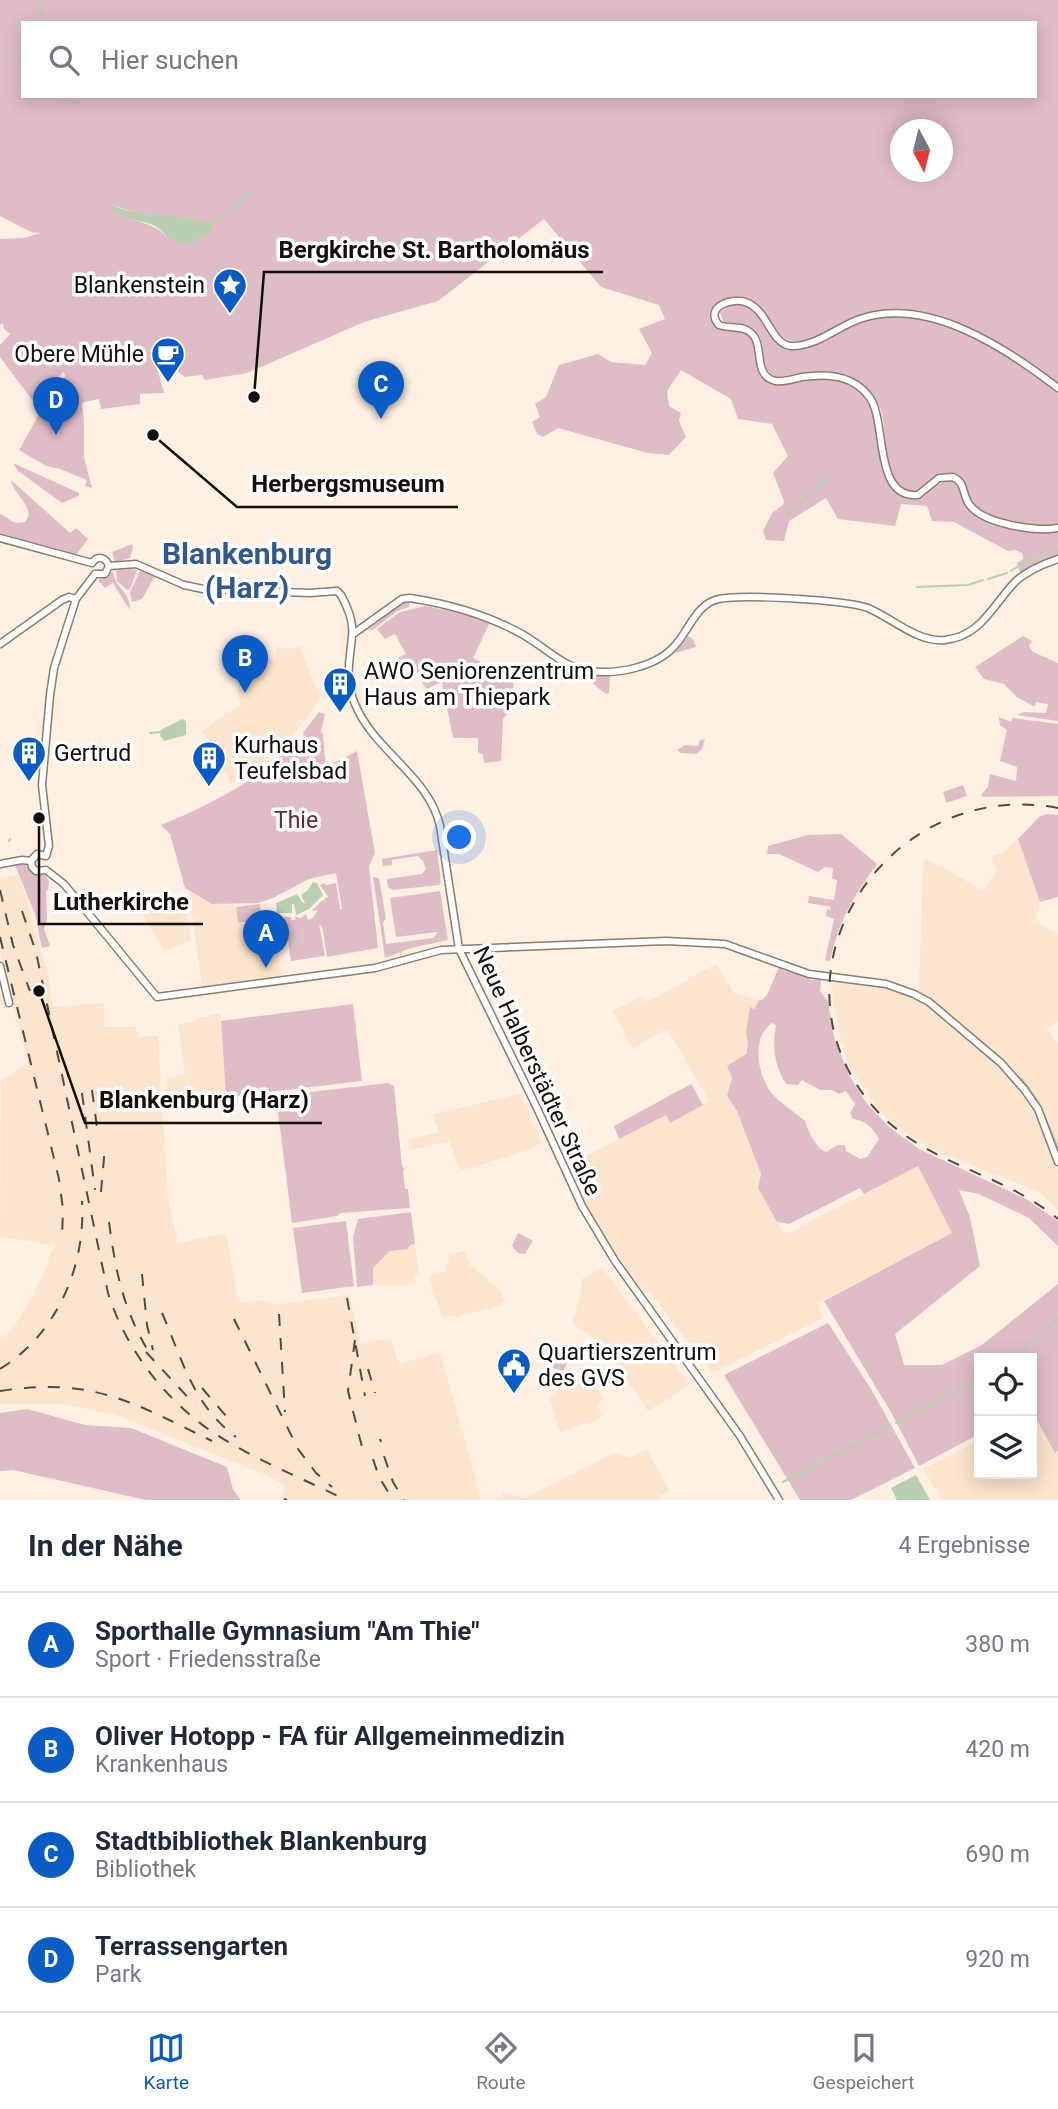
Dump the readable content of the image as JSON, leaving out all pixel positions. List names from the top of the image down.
{
  "streets": {
    "main road": ["Neue Halberstädter Straße"]
  },
  "districts": ["Blankenburg (Harz)"],
  "parks": ["Thie"],
  "places": {
    "place": ["Blankenstein"],
    "cafe": ["Obere Mühle"],
    "other": [
      "Bergkirche St. Bartholomäus",
      "Herbergsmuseum",
      "Lutherkirche",
      "Blankenburg (Harz)"
    ],
    "building": ["AWO Seniorenzentrum Haus am Thiepark", "Gertrud", "Kurhaus Teufelsbad"],
    "public building": ["Quartierszentrum des GVS"]
  },
  "north": "bottom",
  "page": {
    "search": "Hier suchen",
    "pins": [
      "C",
      "D",
      "B",
      "A"
    ],
    "heading": ["In der Nähe", "4 Ergebnisse"],
    "list": [
      {
        "mark": "A",
        "name": "Sporthalle Gymnasium \"Am Thie\"",
        "note": "Sport · Friedensstraße",
        "value": "380 m"
      },
      {
        "mark": "B",
        "name": "Oliver Hotopp - FA für Allgemeinmedizin",
        "note": "Krankenhaus",
        "value": "420 m"
      },
      {
        "mark": "C",
        "name": "Stadtbibliothek Blankenburg",
        "note": "Bibliothek",
        "value": "690 m"
      },
      {
        "mark": "D",
        "name": "Terrassengarten",
        "note": "Park",
        "value": "920 m"
      }
    ],
    "nav": ["Karte", "Route", "Gespeichert"]
  }
}
